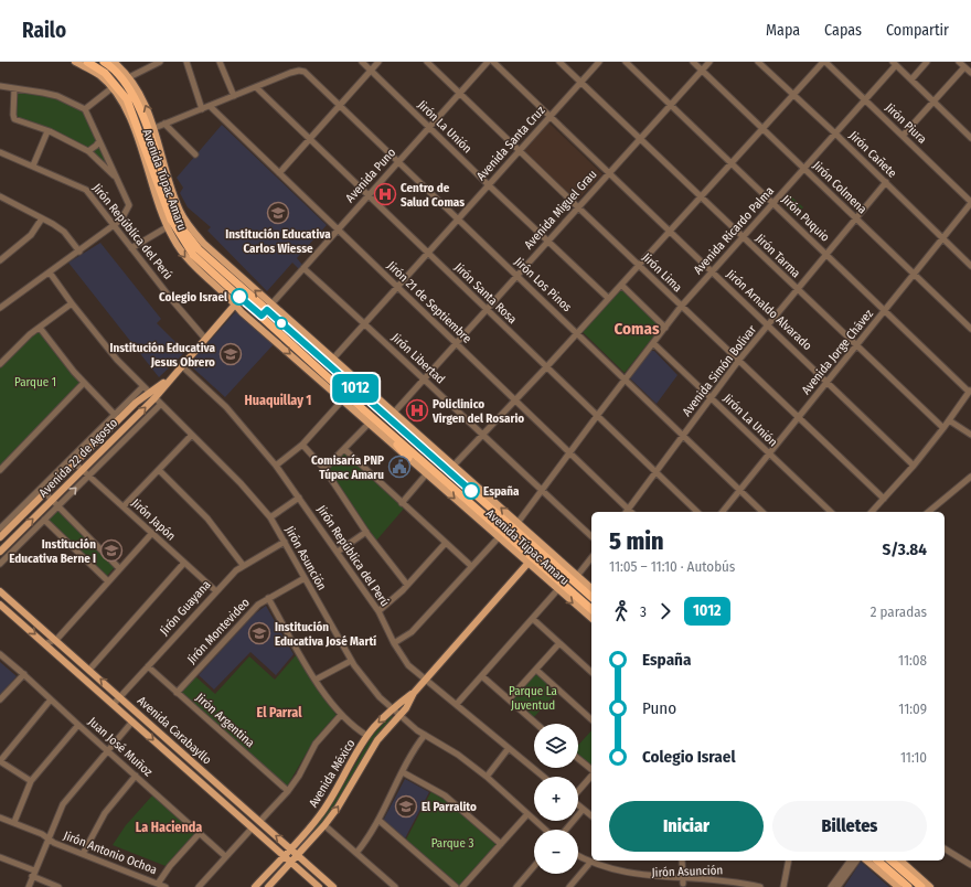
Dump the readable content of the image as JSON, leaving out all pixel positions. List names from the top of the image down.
{
  "streets": {
    "highway": ["Avenida Túpac Amaru"],
    "main road": ["Avenida 22 de Agosto", "Avenida Carabayllo", "Avenida México"],
    "street": [
      "Jirón Piura",
      "Jirón La Unión",
      "Avenida Santa Cruz",
      "Jirón Cañete",
      "Avenida Puno",
      "Jirón Colmena",
      "Avenida Miguel Grau",
      "Jirón Puquio",
      "Avenida Ricardo Palma",
      "Jirón República del Perú",
      "Jirón Tarma",
      "Jirón Lima",
      "Jirón Los Pinos",
      "Jirón Santa Rosa",
      "Jirón 21 de Septiembre",
      "Jirón Arnaldo Alvarado",
      "Avenida Jorge Chávez",
      "Jirón Libertad",
      "Avenida Simón Bolívar",
      "Jirón Japón",
      "Jirón Asunción",
      "Jirón Guayana",
      "Jirón Montevideo",
      "Jirón Argentina",
      "Juan José Muñoz",
      "Jirón Antonio Ochoa"
    ]
  },
  "crossings": [
    ["Jirón Piura", "Avenida Ricardo Palma"],
    ["Jirón Piura", "Avenida Jorge Chávez"],
    ["Jirón La Unión", "Avenida Santa Cruz"],
    ["Jirón La Unión", "Avenida Puno"],
    ["Jirón La Unión", "Avenida Miguel Grau"],
    ["Jirón La Unión", "Avenida Ricardo Palma"],
    ["Jirón La Unión", "Avenida Jorge Chávez"],
    ["Jirón La Unión", "Avenida Simón Bolívar"],
    ["Avenida Santa Cruz", "Avenida Túpac Amaru"],
    ["Avenida Santa Cruz", "Jirón Tarma"],
    ["Avenida Santa Cruz", "Jirón Lima"],
    ["Avenida Santa Cruz", "Jirón Los Pinos"],
    ["Avenida Santa Cruz", "Jirón Santa Rosa"],
    ["Avenida Santa Cruz", "Jirón 21 de Septiembre"],
    ["Avenida Santa Cruz", "Jirón Arnaldo Alvarado"],
    ["Avenida Santa Cruz", "Jirón Libertad"],
    ["Jirón Cañete", "Avenida Ricardo Palma"],
    ["Jirón Cañete", "Avenida Jorge Chávez"],
    ["Jirón Cañete", "Avenida Simón Bolívar"],
    ["Avenida Puno", "Avenida Túpac Amaru"],
    ["Avenida Puno", "Jirón Lima"],
    ["Avenida Puno", "Jirón Los Pinos"],
    ["Avenida Puno", "Jirón Santa Rosa"],
    ["Avenida Puno", "Jirón 21 de Septiembre"],
    ["Avenida Puno", "Jirón Libertad"],
    ["Avenida Túpac Amaru", "Avenida Miguel Grau"],
    ["Avenida Túpac Amaru", "Avenida Ricardo Palma"],
    ["Avenida Túpac Amaru", "Avenida 22 de Agosto"],
    ["Avenida Túpac Amaru", "Avenida México"],
    ["Jirón Colmena", "Avenida Miguel Grau"],
    ["Jirón Colmena", "Avenida Ricardo Palma"],
    ["Jirón Colmena", "Avenida Jorge Chávez"],
    ["Jirón Colmena", "Avenida Simón Bolívar"],
    ["Avenida Miguel Grau", "Jirón Puquio"],
    ["Avenida Miguel Grau", "Jirón Tarma"],
    ["Avenida Miguel Grau", "Jirón Lima"],
    ["Avenida Miguel Grau", "Jirón Los Pinos"],
    ["Avenida Miguel Grau", "Jirón Santa Rosa"],
    ["Avenida Miguel Grau", "Jirón 21 de Septiembre"],
    ["Avenida Miguel Grau", "Jirón Arnaldo Alvarado"],
    ["Avenida Miguel Grau", "Jirón Libertad"],
    ["Jirón Puquio", "Avenida Ricardo Palma"],
    ["Jirón Puquio", "Avenida Jorge Chávez"],
    ["Jirón Puquio", "Avenida Simón Bolívar"],
    ["Avenida Ricardo Palma", "Jirón Tarma"],
    ["Avenida Ricardo Palma", "Jirón Lima"],
    ["Avenida Ricardo Palma", "Jirón Los Pinos"],
    ["Avenida Ricardo Palma", "Jirón Santa Rosa"],
    ["Avenida Ricardo Palma", "Jirón 21 de Septiembre"],
    ["Avenida Ricardo Palma", "Jirón Arnaldo Alvarado"],
    ["Avenida Ricardo Palma", "Jirón Libertad"],
    ["Jirón República del Perú", "Avenida 22 de Agosto"],
    ["Jirón República del Perú", "Avenida México"],
    ["Jirón Tarma", "Avenida Jorge Chávez"],
    ["Jirón Tarma", "Avenida Simón Bolívar"],
    ["Jirón Lima", "Avenida Jorge Chávez"],
    ["Jirón Lima", "Avenida Simón Bolívar"],
    ["Jirón Los Pinos", "Jirón Santa Rosa"],
    ["Jirón Los Pinos", "Avenida Jorge Chávez"],
    ["Jirón Los Pinos", "Avenida Simón Bolívar"],
    ["Jirón Santa Rosa", "Avenida Simón Bolívar"],
    ["Jirón Arnaldo Alvarado", "Avenida Jorge Chávez"],
    ["Jirón Arnaldo Alvarado", "Avenida Simón Bolívar"],
    ["Avenida 22 de Agosto", "Jirón Japón"],
    ["Avenida 22 de Agosto", "Jirón Asunción"],
    ["Jirón Japón", "Jirón Guayana"],
    ["Jirón Asunción", "Jirón Guayana"],
    ["Jirón Asunción", "Jirón Montevideo"],
    ["Jirón Asunción", "Avenida México"],
    ["Jirón Guayana", "Jirón Argentina"],
    ["Jirón Guayana", "Avenida Carabayllo"],
    ["Jirón Montevideo", "Jirón Argentina"],
    ["Avenida Carabayllo", "Avenida México"]
  ],
  "districts": [
    "Comas",
    "Huaquillay 1",
    "El Parral",
    "La Hacienda"
  ],
  "parks": ["Parque 1", "Parque La Juventud", "Parque 3"],
  "places": {
    "hospital": ["Centro de Salud Comas", "Policlinico Virgen del Rosario"],
    "school or university": [
      "Institución Educativa Carlos Wiesse",
      "Institución Educativa Jesus Obrero",
      "Institución Educativa Berne I",
      "Institución Educativa José Martí",
      "El Parralito"
    ],
    "other": ["Colegio Israel", "España"],
    "public building": ["Comisaría PNP Túpac Amaru"]
  },
  "lines": ["bus line 1012"],
  "page": {
    "header": "Railo",
    "nav": ["Mapa", "Capas", "Compartir"],
    "on_map": "1012",
    "heading": ["5 min", "11:05 – 11:10 · Autobús", "S/3.84"],
    "legs": ["3", "1012", "2 paradas"],
    "list": [
      {
        "name": "España",
        "value": "11:08"
      },
      {
        "name": "Puno",
        "value": "11:09"
      },
      {
        "name": "Colegio Israel",
        "value": "11:10"
      }
    ],
    "map_buttons": ["+", "−"],
    "buttons": ["Iniciar", "Billetes"]
  }
}
